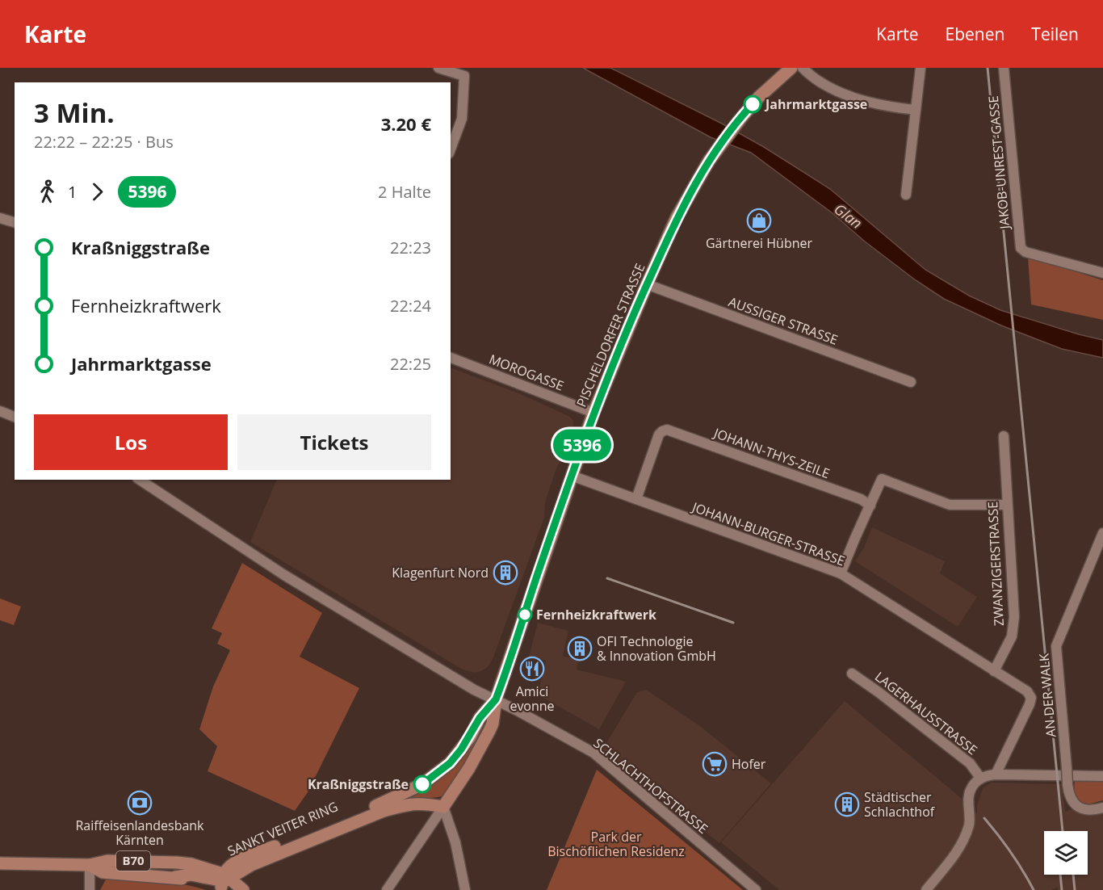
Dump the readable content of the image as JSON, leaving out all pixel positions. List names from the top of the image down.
{
  "streets": {
    "main road": ["PISCHELDORFER STRASSE", "SANKT VEITER RING", "B70"],
    "street": [
      "JAKOB-UNREST-GASSE",
      "AUSSIGER STRASSE",
      "MOROGASSE",
      "JOHANN-THYS-ZEILE",
      "JOHANN-BURGER-STRASSE",
      "ZWANZIGERSTRASSE",
      "AN DER WALK",
      "LAGERHAUSSTRASSE",
      "SCHLACHTHOFSTRASSE"
    ]
  },
  "crossings": [
    ["AUSSIGER STRASSE", "PISCHELDORFER STRASSE"],
    ["PISCHELDORFER STRASSE", "MOROGASSE"],
    ["PISCHELDORFER STRASSE", "JOHANN-BURGER-STRASSE"],
    ["PISCHELDORFER STRASSE", "SCHLACHTHOFSTRASSE"],
    ["PISCHELDORFER STRASSE", "SANKT VEITER RING"],
    ["JOHANN-THYS-ZEILE", "JOHANN-BURGER-STRASSE"],
    ["JOHANN-BURGER-STRASSE", "ZWANZIGERSTRASSE"],
    ["SANKT VEITER RING", "B70"]
  ],
  "water": ["Glan"],
  "parks": ["Park der Bischöflichen Residenz"],
  "places": {
    "other": ["Jahrmarktgasse", "Fernheizkraftwerk", "Kraßniggstraße"],
    "shop": ["Gärtnerei Hübner"],
    "building": ["Klagenfurt Nord", "OFI Technologie & Innovation GmbH", "Städtischer Schlachthof"],
    "restaurant": ["Amici evonne"],
    "supermarket": ["Hofer"],
    "bank": ["Raiffeisenlandesbank Kärnten"]
  },
  "lines": ["bus line 5396"],
  "page": {
    "header": "Karte",
    "nav": ["Karte", "Ebenen", "Teilen"],
    "on_map": "5396",
    "heading": ["3 Min.", "22:22 – 22:25 · Bus", "3.20 €"],
    "legs": ["1", "5396", "2 Halte"],
    "list": [
      {
        "name": "Kraßniggstraße",
        "value": "22:23"
      },
      {
        "name": "Fernheizkraftwerk",
        "value": "22:24"
      },
      {
        "name": "Jahrmarktgasse",
        "value": "22:25"
      }
    ],
    "buttons": ["Los", "Tickets"]
  }
}
